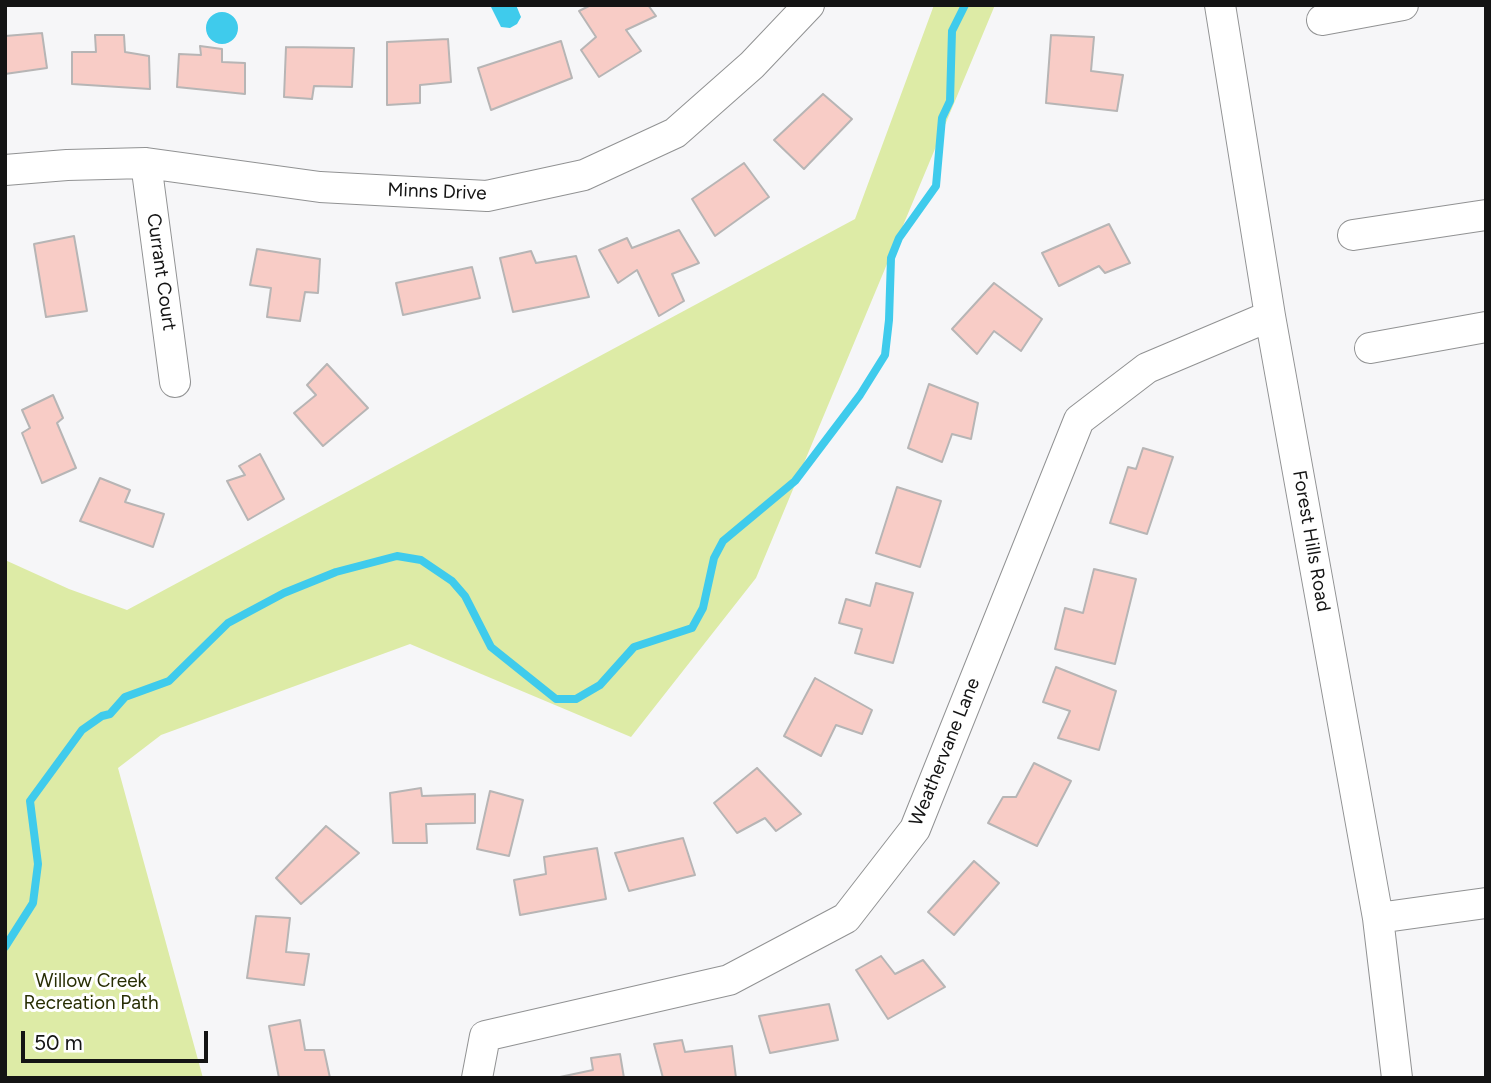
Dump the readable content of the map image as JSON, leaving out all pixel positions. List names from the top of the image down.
{
  "streets": {
    "street": [
      "Minns Drive",
      "Currant Court",
      "Forest Hills Road",
      "Weathervane Lane"
    ]
  },
  "crossings": [
    ["Minns Drive", "Currant Court"],
    ["Forest Hills Road", "Weathervane Lane"]
  ],
  "parks": ["Willow Creek Recreation Path"],
  "scale_bar": "50 m"
}
